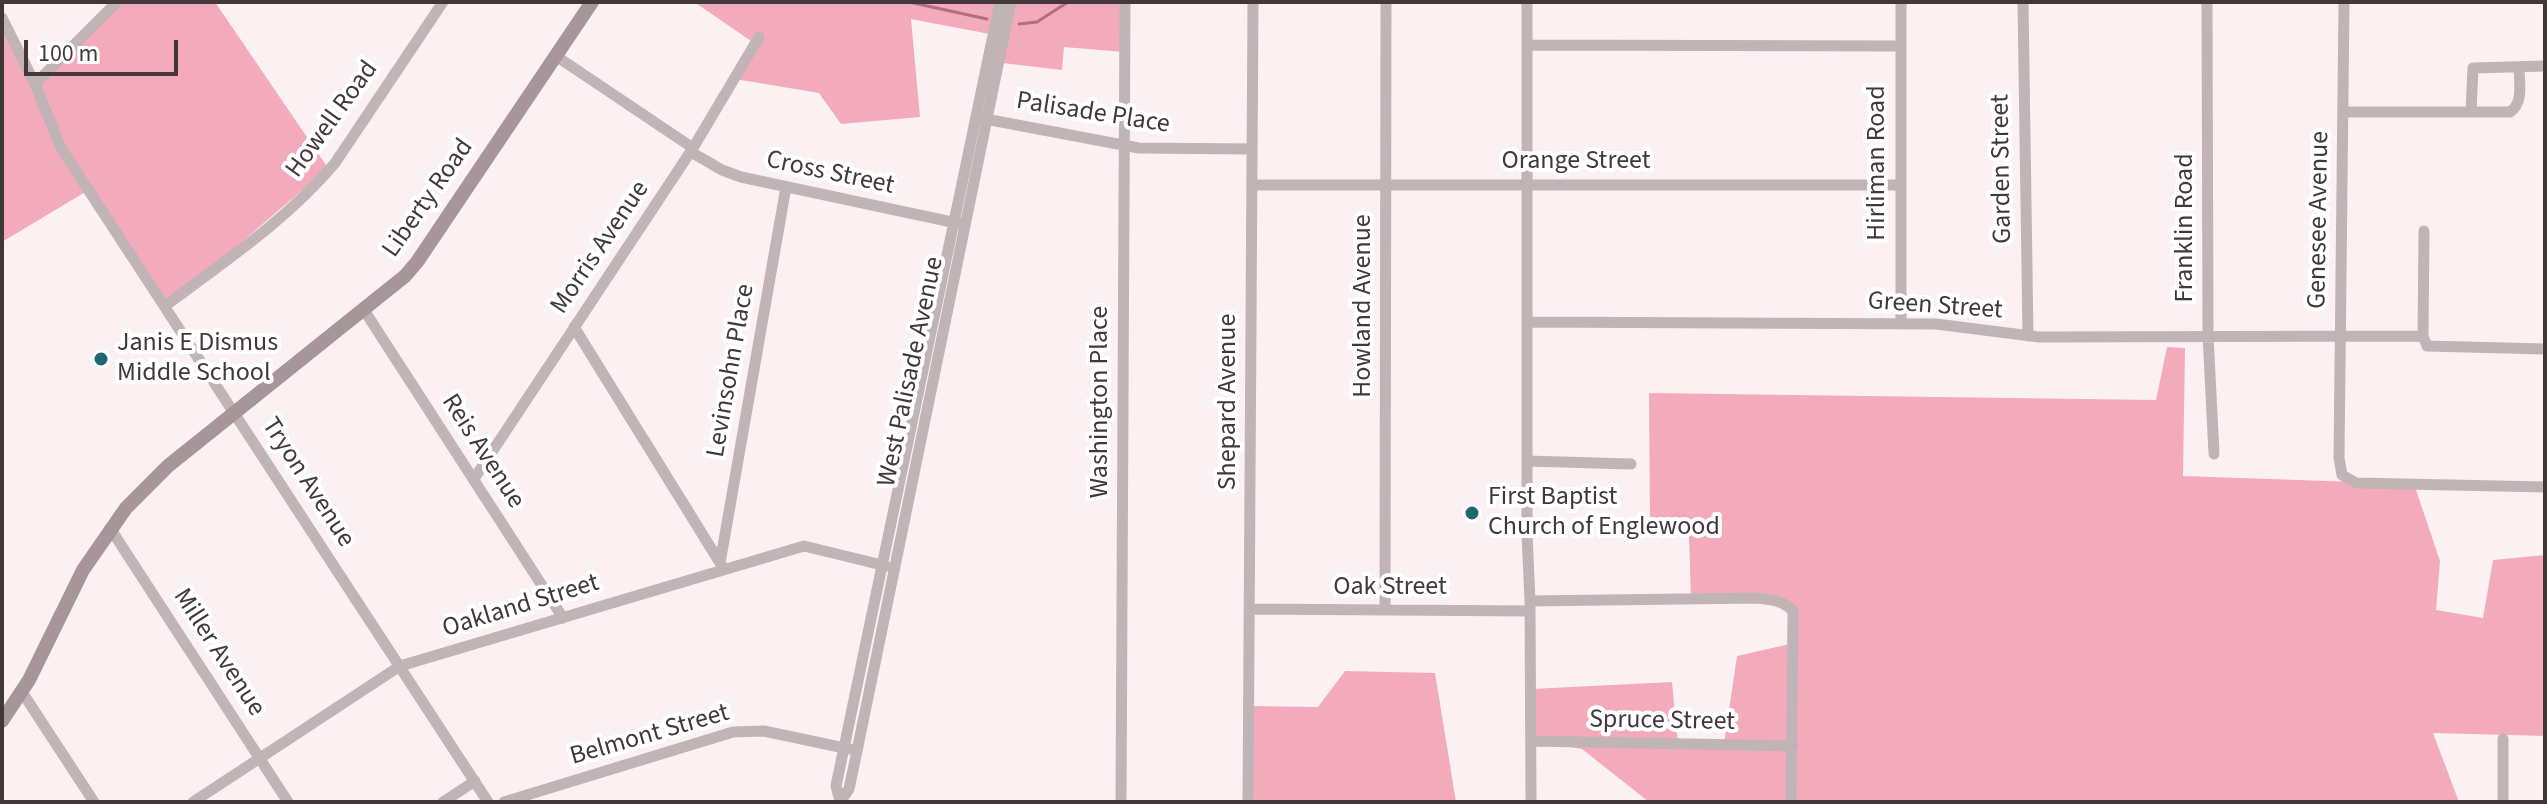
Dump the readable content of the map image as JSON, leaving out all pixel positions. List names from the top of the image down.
{
  "streets": {
    "main road": ["Liberty Road"],
    "street": [
      "Palisade Place",
      "Howell Road",
      "Orange Street",
      "Hirliman Road",
      "Garden Street",
      "Cross Street",
      "Genesee Avenue",
      "Franklin Road",
      "Morris Avenue",
      "Howland Avenue",
      "Green Street",
      "Levinsohn Place",
      "West Palisade Avenue",
      "Washington Place",
      "Shepard Avenue",
      "Reis Avenue",
      "Tryon Avenue",
      "Oak Street",
      "Oakland Street",
      "Miller Avenue",
      "Spruce Street",
      "Belmont Street"
    ]
  },
  "crossings": [
    ["Palisade Place", "West Palisade Avenue"],
    ["Palisade Place", "Washington Place"],
    ["Palisade Place", "Shepard Avenue"],
    ["Howell Road", "Tryon Avenue"],
    ["Orange Street", "Hirliman Road"],
    ["Orange Street", "Howland Avenue"],
    ["Orange Street", "Shepard Avenue"],
    ["Hirliman Road", "Green Street"],
    ["Garden Street", "Green Street"],
    ["Cross Street", "Liberty Road"],
    ["Cross Street", "Morris Avenue"],
    ["Cross Street", "Levinsohn Place"],
    ["Cross Street", "West Palisade Avenue"],
    ["Liberty Road", "Reis Avenue"],
    ["Liberty Road", "Tryon Avenue"],
    ["Liberty Road", "Miller Avenue"],
    ["Genesee Avenue", "Green Street"],
    ["Franklin Road", "Green Street"],
    ["Morris Avenue", "Reis Avenue"],
    ["Howland Avenue", "Oak Street"],
    ["Levinsohn Place", "Oakland Street"],
    ["West Palisade Avenue", "Oakland Street"],
    ["West Palisade Avenue", "Belmont Street"],
    ["Shepard Avenue", "Oak Street"],
    ["Reis Avenue", "Oakland Street"],
    ["Tryon Avenue", "Oakland Street"],
    ["Oak Street", "Spruce Street"],
    ["Oakland Street", "Miller Avenue"]
  ],
  "places": ["Janis E Dismus Middle School", "First Baptist Church of Englewood"],
  "scale_bar": "100 m"
}
